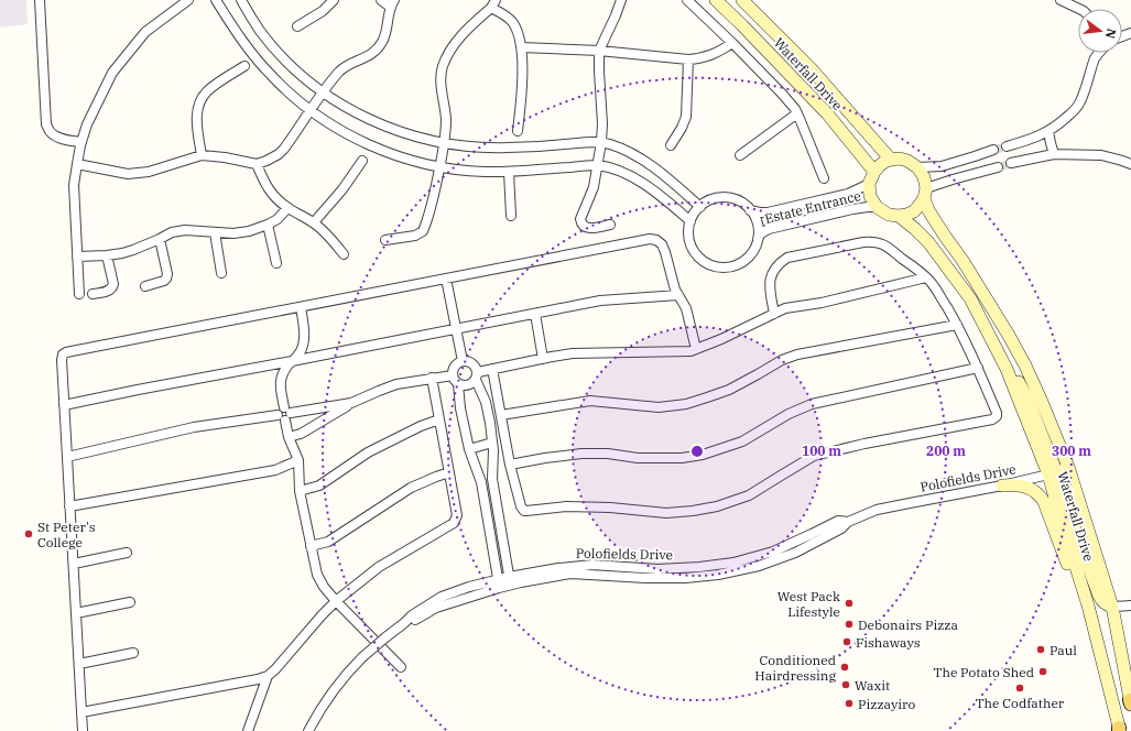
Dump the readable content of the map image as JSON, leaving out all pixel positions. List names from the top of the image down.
{
  "streets": {
    "main road": ["Waterfall Drive"],
    "street": ["Estate Entrance", "Polofields Drive"]
  },
  "crossings": [
    ["Waterfall Drive", "Estate Entrance"],
    ["Waterfall Drive", "Polofields Drive"]
  ],
  "places": [
    "St Peter's College",
    "West Pack Lifestyle",
    "Debonairs Pizza",
    "Fishaways",
    "Paul",
    "Conditioned Hairdressing",
    "The Potato Shed",
    "Waxit",
    "The Codfather",
    "Pizzayiro"
  ],
  "north": "right",
  "rings": ["100 m", "200 m", "300 m"]
}
